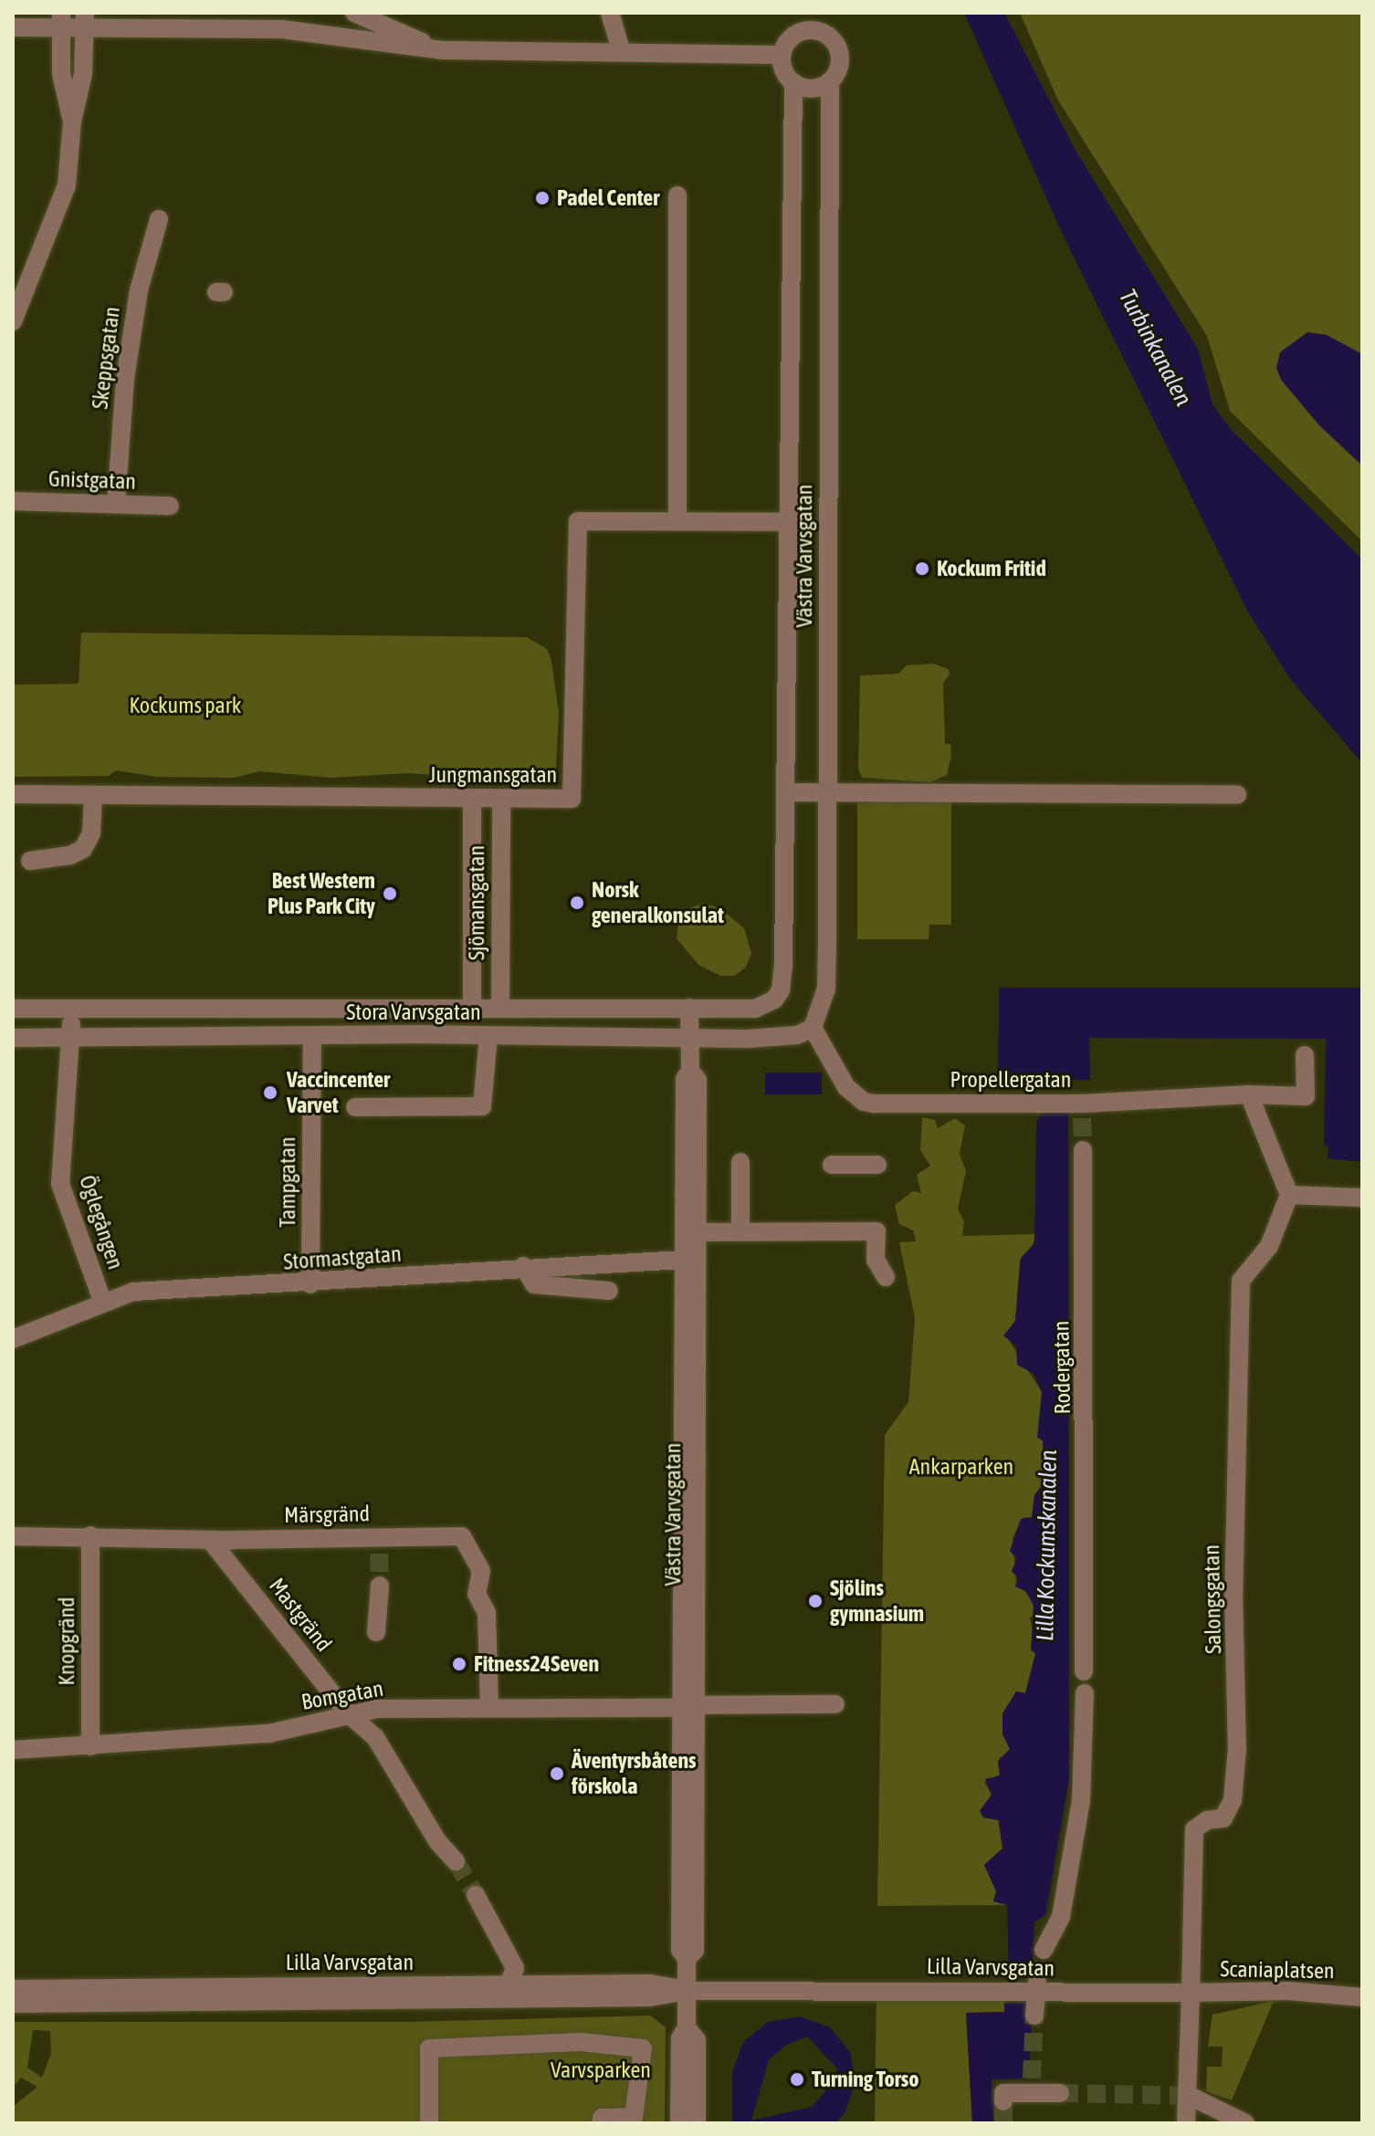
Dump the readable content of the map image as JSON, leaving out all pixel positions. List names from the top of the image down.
{
  "streets": {
    "street": [
      "Skeppsgatan",
      "Gnistgatan",
      "Västra Varvsgatan",
      "Jungmansgatan",
      "Sjömansgatan",
      "Stora Varvsgatan",
      "Propellergatan",
      "Tampgatan",
      "Öglegången",
      "Stormastgatan",
      "Rodergatan",
      "Märsgränd",
      "Salongsgatan",
      "Mastgränd",
      "Knopgränd",
      "Bomgatan",
      "Lilla Varvsgatan",
      "Scaniaplatsen"
    ]
  },
  "crossings": [
    ["Skeppsgatan", "Gnistgatan"],
    ["Västra Varvsgatan", "Jungmansgatan"],
    ["Västra Varvsgatan", "Stora Varvsgatan"],
    ["Västra Varvsgatan", "Propellergatan"],
    ["Västra Varvsgatan", "Stormastgatan"],
    ["Västra Varvsgatan", "Bomgatan"],
    ["Västra Varvsgatan", "Lilla Varvsgatan"],
    ["Jungmansgatan", "Sjömansgatan"],
    ["Sjömansgatan", "Stora Varvsgatan"],
    ["Stora Varvsgatan", "Propellergatan"],
    ["Stora Varvsgatan", "Tampgatan"],
    ["Stora Varvsgatan", "Öglegången"],
    ["Tampgatan", "Stormastgatan"],
    ["Öglegången", "Stormastgatan"],
    ["Märsgränd", "Mastgränd"],
    ["Märsgränd", "Knopgränd"],
    ["Märsgränd", "Bomgatan"],
    ["Salongsgatan", "Lilla Varvsgatan"],
    ["Salongsgatan", "Scaniaplatsen"],
    ["Mastgränd", "Bomgatan"],
    ["Knopgränd", "Bomgatan"],
    ["Lilla Varvsgatan", "Scaniaplatsen"]
  ],
  "water": ["Turbinkanalen", "Lilla Kockumskanalen"],
  "parks": ["Kockums park", "Ankarparken", "Varvsparken"],
  "places": [
    "Padel Center",
    "Kockum Fritid",
    "Best Western Plus Park City",
    "Norsk generalkonsulat",
    "Vaccincenter Varvet",
    "Sjölins gymnasium",
    "Fitness24Seven",
    "Äventyrsbåtens förskola",
    "Turning Torso"
  ]
}
